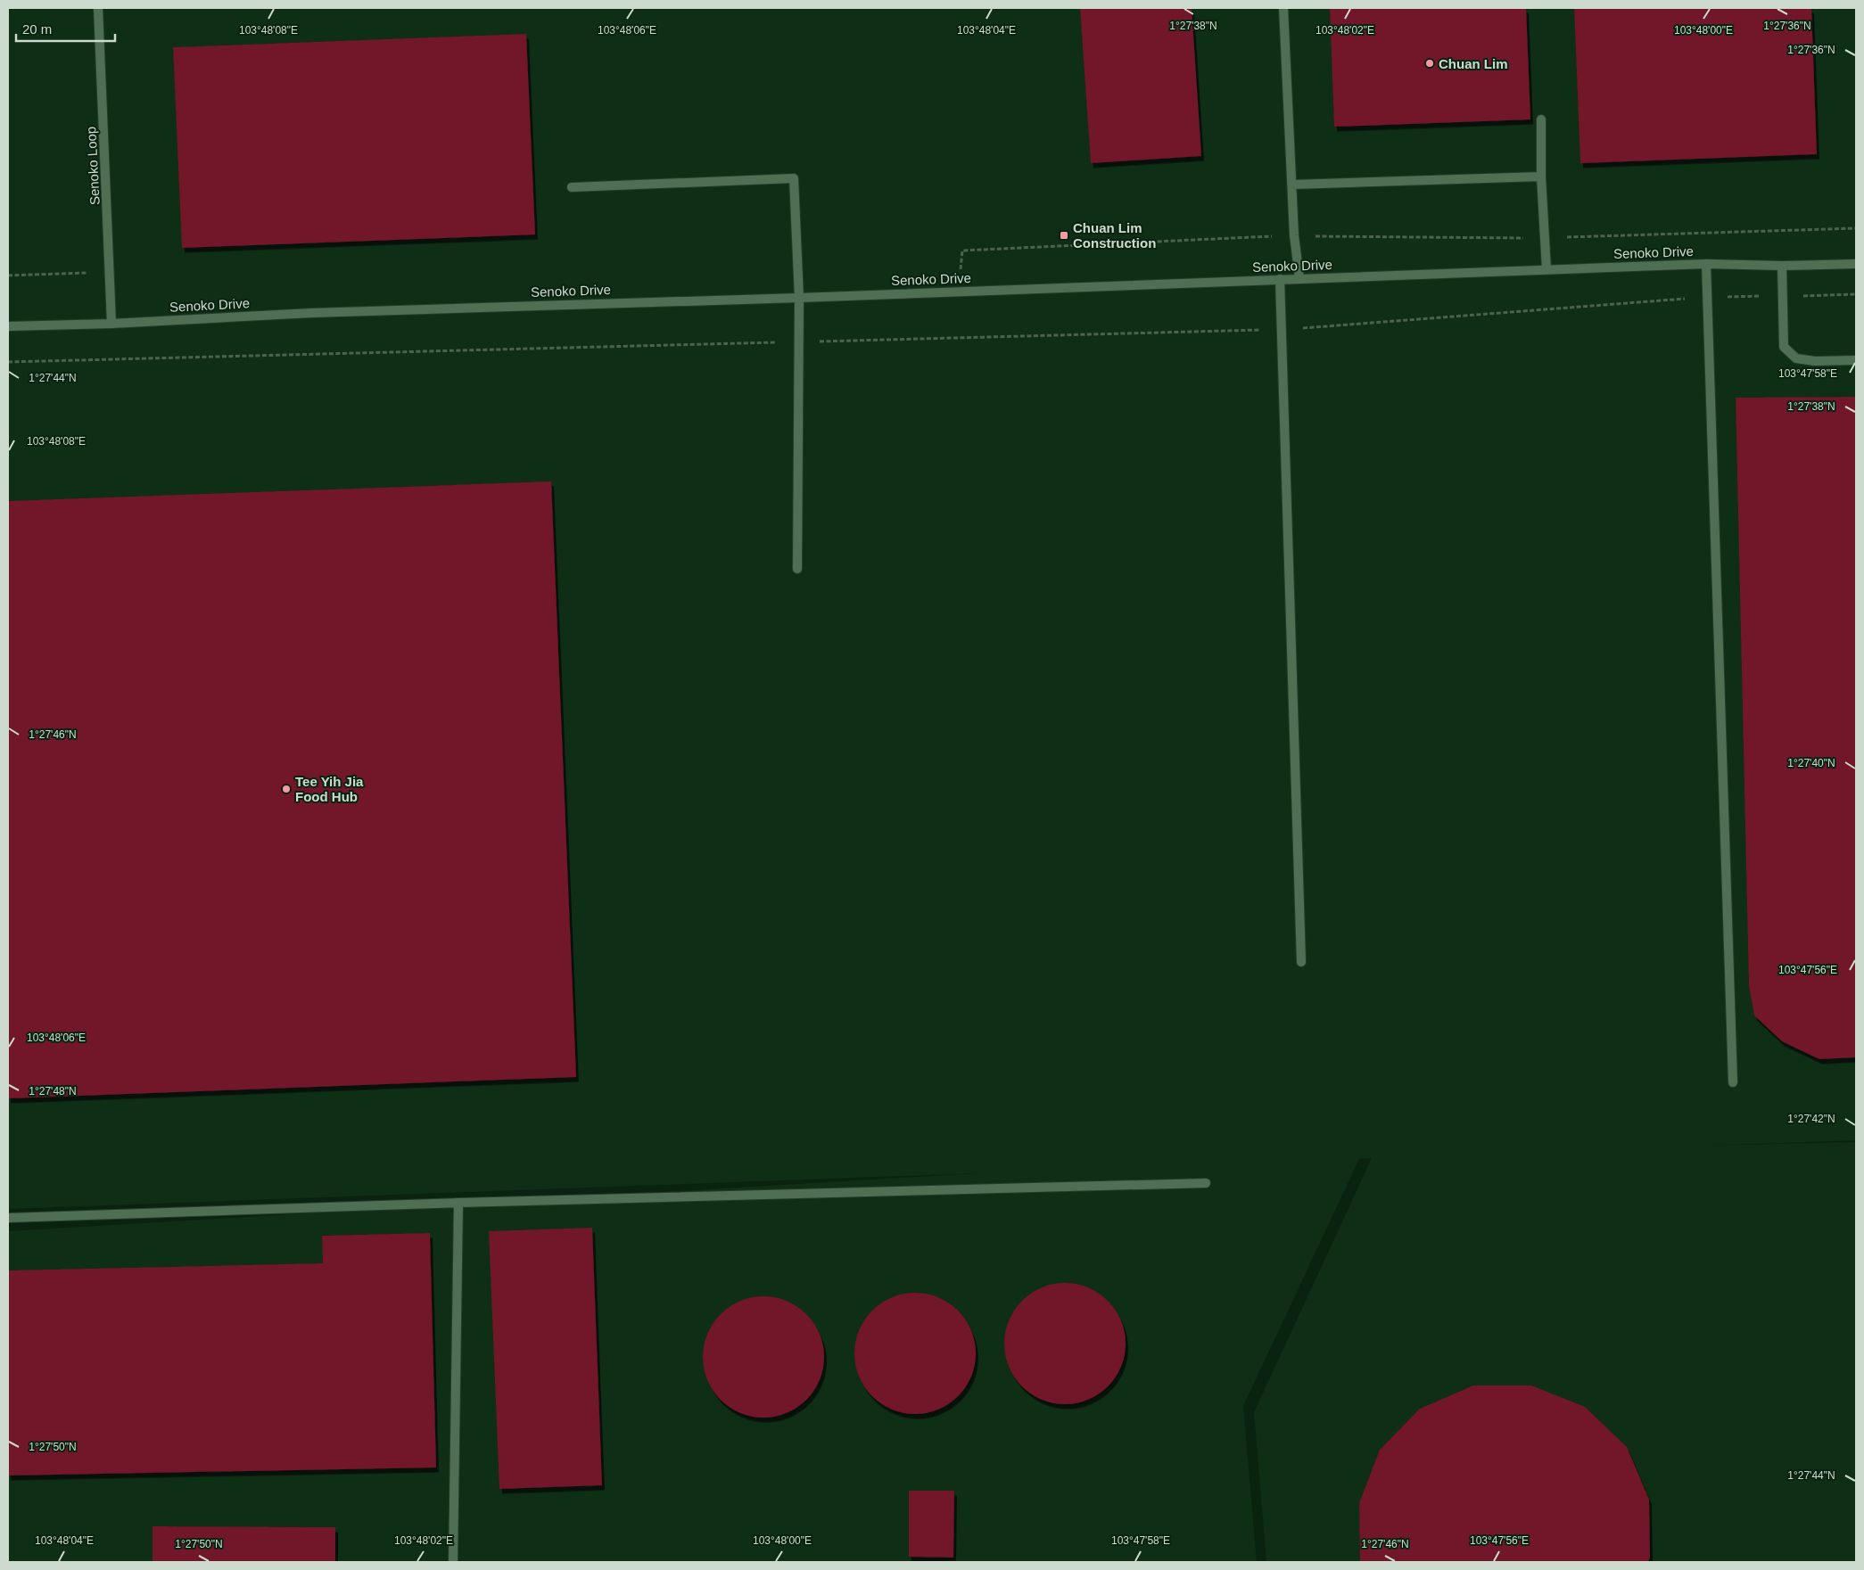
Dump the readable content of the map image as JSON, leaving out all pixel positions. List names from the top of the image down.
{
  "streets": {
    "street": ["Senoko Loop", "Senoko Drive"]
  },
  "crossings": [
    ["Senoko Loop", "Senoko Drive"]
  ],
  "places": {
    "other": ["Chuan Lim", "Tee Yih Jia Food Hub"],
    "transit": ["Chuan Lim Construction"]
  },
  "scale_bar": "20 m",
  "coordinates": [
    "1°27'38\"N",
    "1°27'36\"N",
    "103°48'08\"E",
    "103°48'06\"E",
    "103°48'04\"E",
    "103°48'02\"E",
    "103°48'00\"E",
    "103°47'58\"E",
    "1°27'44\"N",
    "1°27'46\"N",
    "1°27'40\"N",
    "103°47'56\"E",
    "1°27'48\"N",
    "1°27'42\"N",
    "1°27'50\"N"
  ]
}
